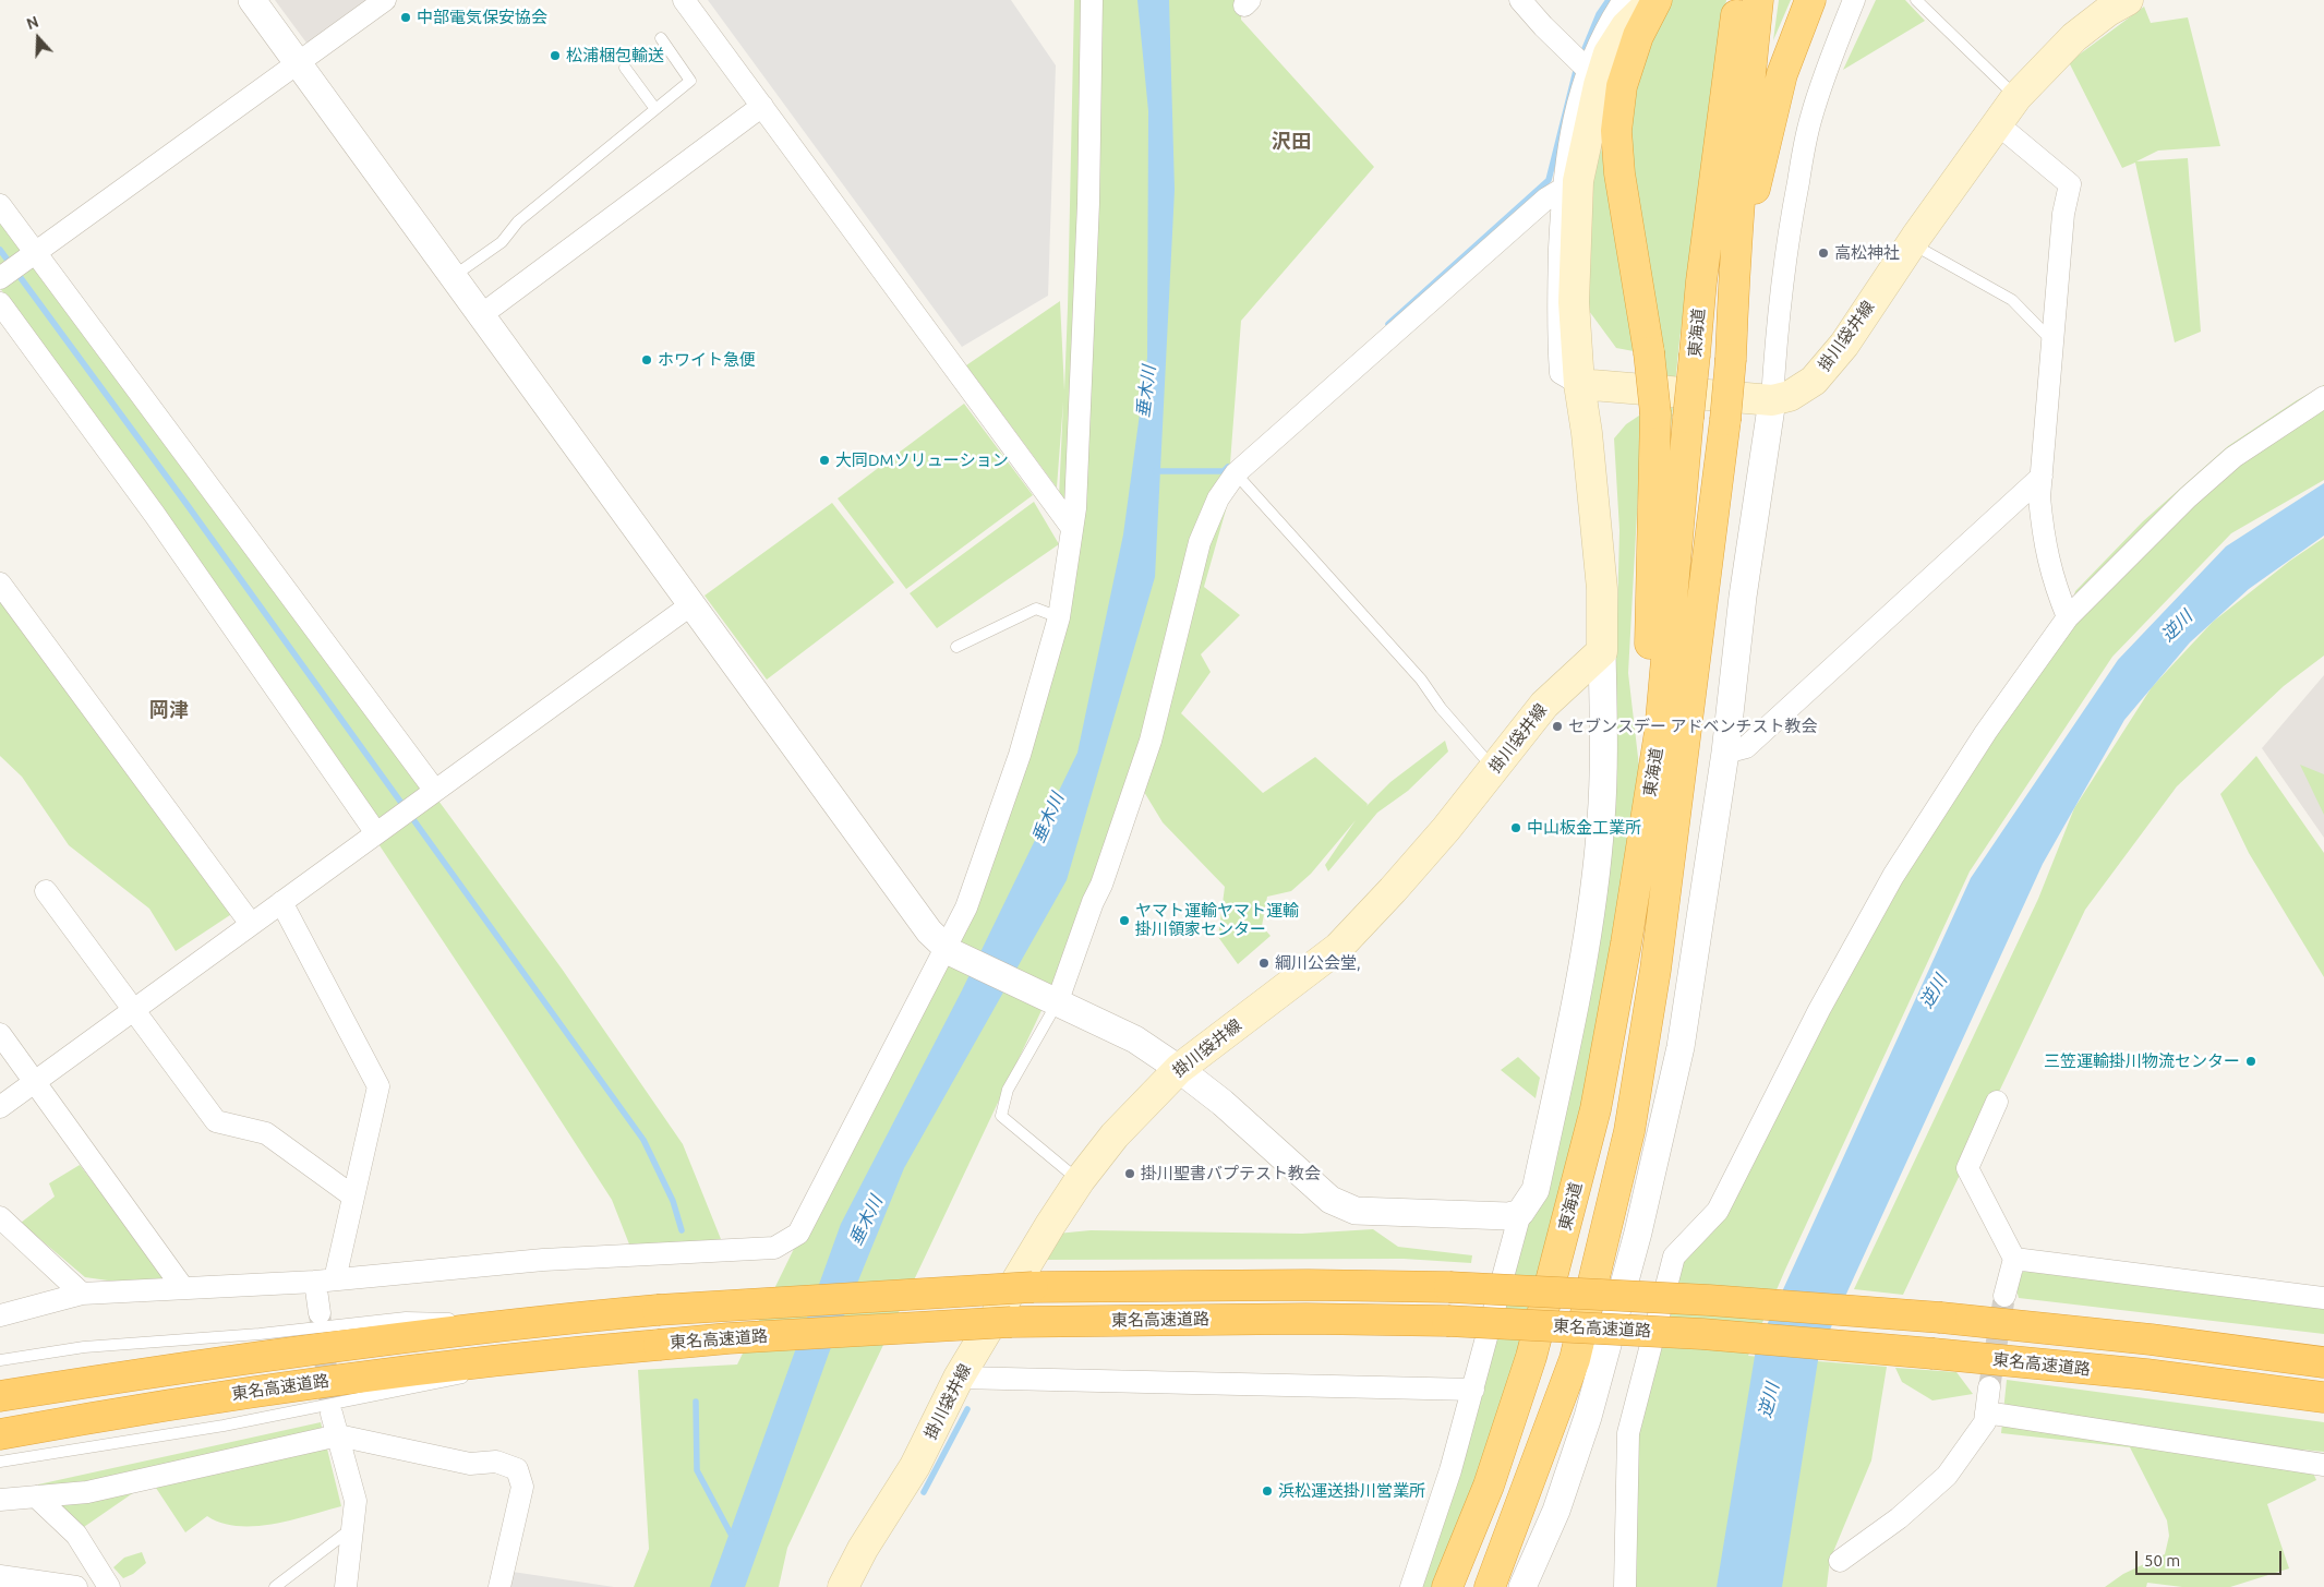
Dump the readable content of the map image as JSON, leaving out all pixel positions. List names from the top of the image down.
{
  "streets": {
    "highway": ["東海道", "東名高速道路"],
    "main road": ["掛川袋井線"]
  },
  "districts": ["沢田", "岡津"],
  "water": ["垂木川", "逆川"],
  "places": [
    "中部電気保安協会",
    "松浦梱包輸送",
    "高松神社",
    "ホワイト急便",
    "大同DMソリューション",
    "セブンスデー アドベンチスト教会",
    "中山板金工業所",
    "ヤマト運輸ヤマト運輸 掛川領家センター",
    "綱川公会堂,",
    "三笠運輸掛川物流センター",
    "掛川聖書バプテスト教会",
    "浜松運送掛川営業所"
  ],
  "scale_bar": "50 m",
  "north": "top"
}
